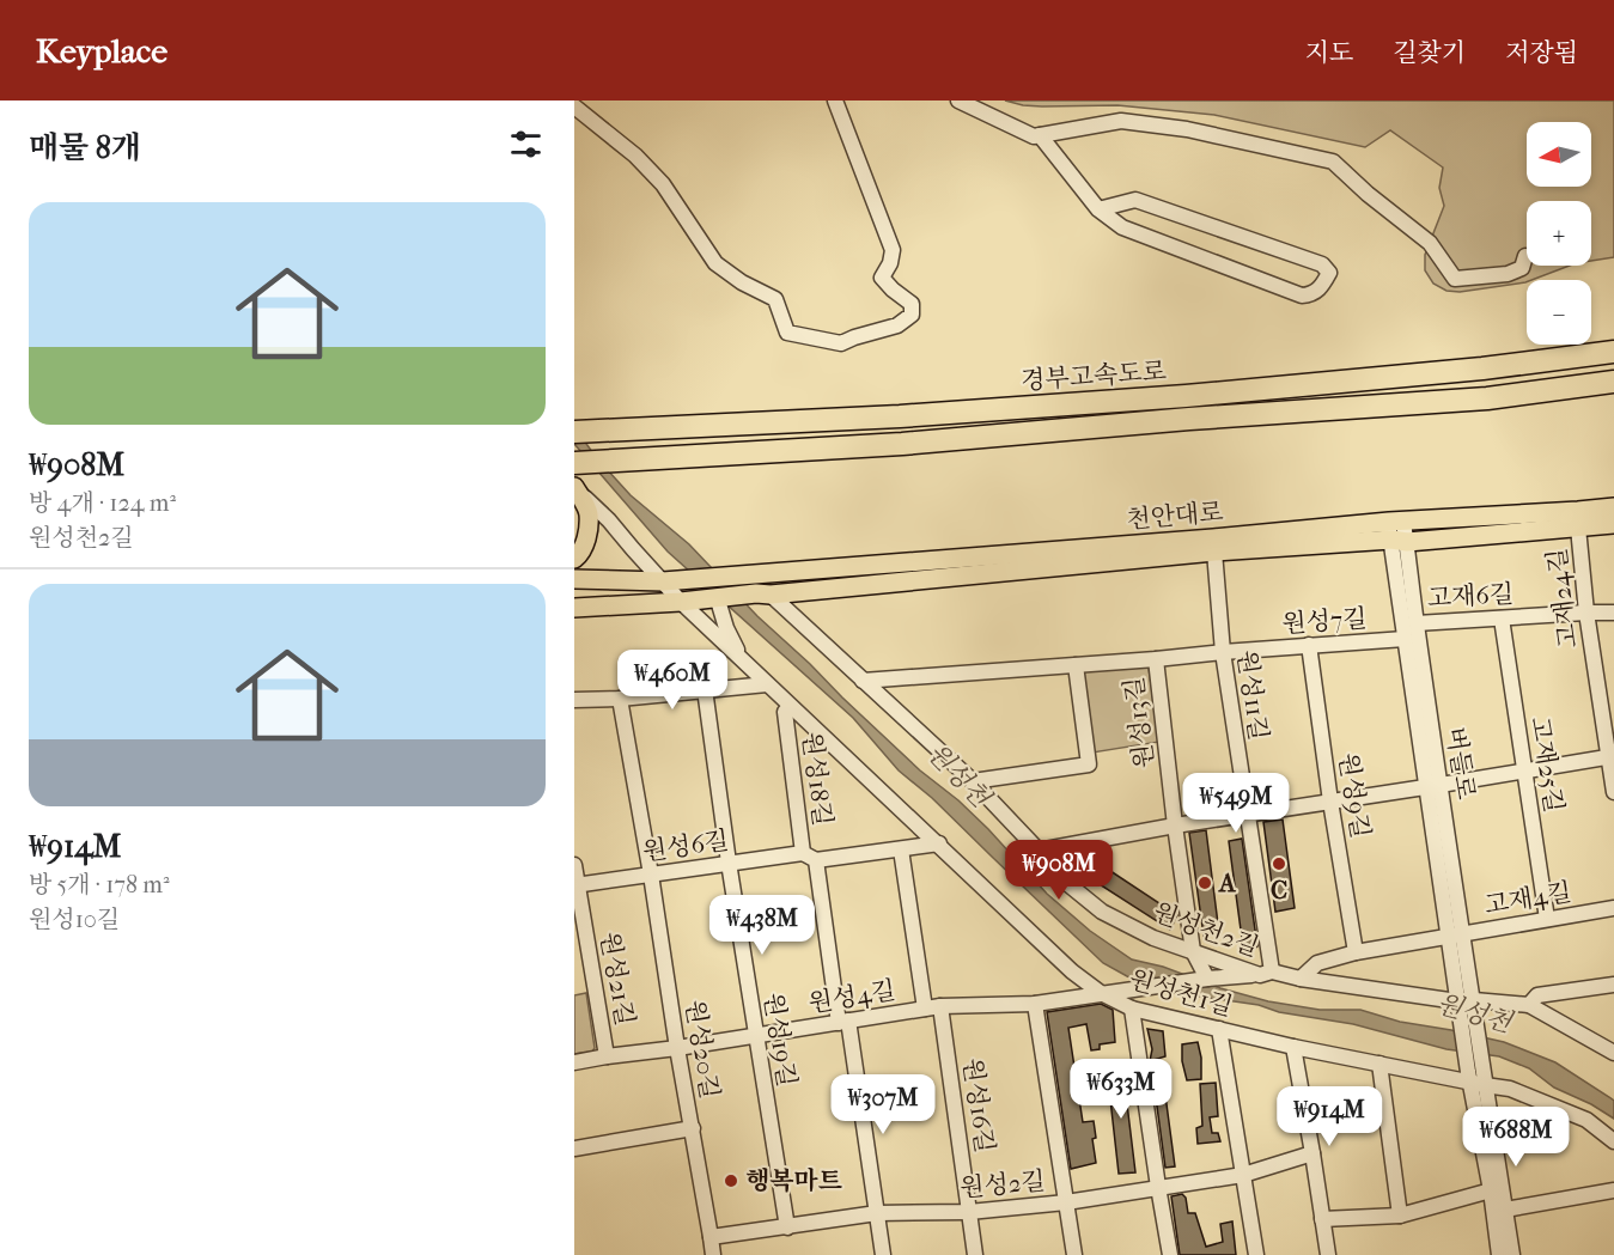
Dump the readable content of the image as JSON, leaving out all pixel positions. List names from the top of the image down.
{
  "streets": {
    "highway": ["경부고속도로"],
    "main road": ["천안대로"],
    "street": [
      "고재6길",
      "고재24길",
      "원성7길",
      "원성11길",
      "원성13길",
      "버들로",
      "고재25길",
      "원성18길",
      "원성9길",
      "원성6길",
      "고재4길",
      "원성천2길",
      "원성21길",
      "원성천1길",
      "원성4길",
      "원성19길",
      "원성20길",
      "원성16길",
      "원성2길"
    ]
  },
  "crossings": [
    ["천안대로", "고재24길"],
    ["천안대로", "원성11길"],
    ["천안대로", "버들로"],
    ["천안대로", "원성천2길"],
    ["천안대로", "원성천1길"],
    ["고재6길", "고재24길"],
    ["고재6길", "버들로"],
    ["고재6길", "고재25길"],
    ["원성7길", "원성11길"],
    ["원성7길", "원성13길"],
    ["원성7길", "버들로"],
    ["원성7길", "원성9길"],
    ["원성7길", "원성천2길"],
    ["원성11길", "원성천2길"],
    ["원성11길", "원성4길"],
    ["원성13길", "원성천2길"],
    ["원성13길", "원성4길"],
    ["버들로", "고재4길"],
    ["버들로", "원성천2길"],
    ["버들로", "원성천1길"],
    ["고재25길", "고재4길"],
    ["원성18길", "원성6길"],
    ["원성18길", "원성천1길"],
    ["원성18길", "원성4길"],
    ["원성18길", "원성2길"],
    ["원성6길", "원성21길"],
    ["원성6길", "원성19길"],
    ["원성6길", "원성20길"],
    ["원성천2길", "원성4길"],
    ["원성21길", "원성4길"],
    ["원성천1길", "원성4길"],
    ["원성4길", "원성19길"],
    ["원성4길", "원성20길"],
    ["원성4길", "원성16길"],
    ["원성19길", "원성2길"],
    ["원성20길", "원성2길"],
    ["원성16길", "원성2길"]
  ],
  "water": ["원성천"],
  "places": ["C", "A", "행복마트"],
  "north": "left",
  "page": {
    "header": "Keyplace",
    "nav": ["지도", "길찾기", "저장됨"],
    "heading": "매물 8개",
    "map_buttons": ["+", "−"],
    "list": [
      {
        "name": "₩908M",
        "note": "방 4개 · 124 m² · 원성천2길"
      },
      {
        "name": "₩914M",
        "note": "방 5개 · 178 m² · 원성10길"
      }
    ],
    "price": [
      "₩460M",
      "₩549M",
      "₩908M",
      "₩438M",
      "₩633M",
      "₩307M",
      "₩914M",
      "₩688M"
    ]
  }
}
